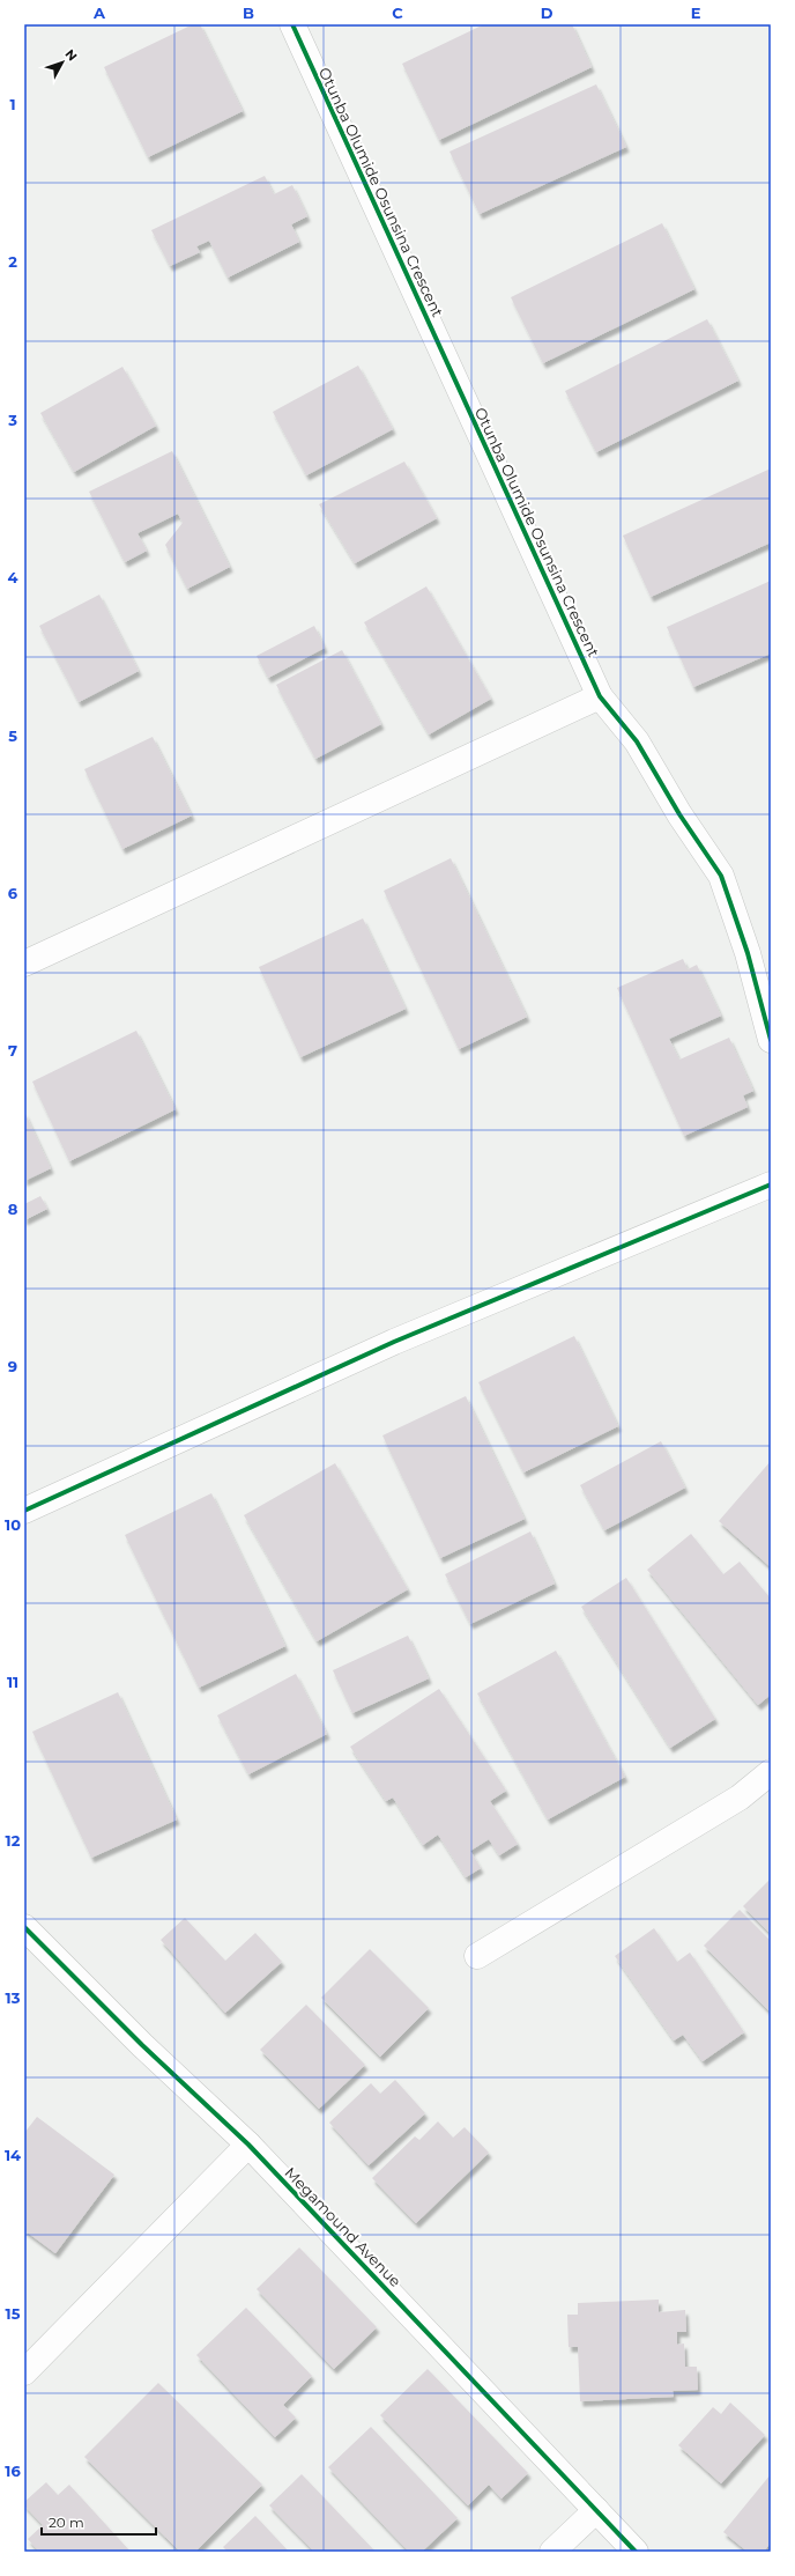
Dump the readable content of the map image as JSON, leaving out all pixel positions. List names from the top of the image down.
{
  "streets": {
    "street": ["Otunba Olumide Osunsina Crescent", "Megamound Avenue"]
  },
  "scale_bar": "20 m",
  "north": "top right",
  "grid": {
    "columns": [
      "A",
      "B",
      "C",
      "D",
      "E"
    ],
    "rows": [
      "1",
      "2",
      "3",
      "4",
      "5",
      "6",
      "7",
      "8",
      "9",
      "10",
      "11",
      "12",
      "13",
      "14",
      "15",
      "16"
    ]
  }
}
